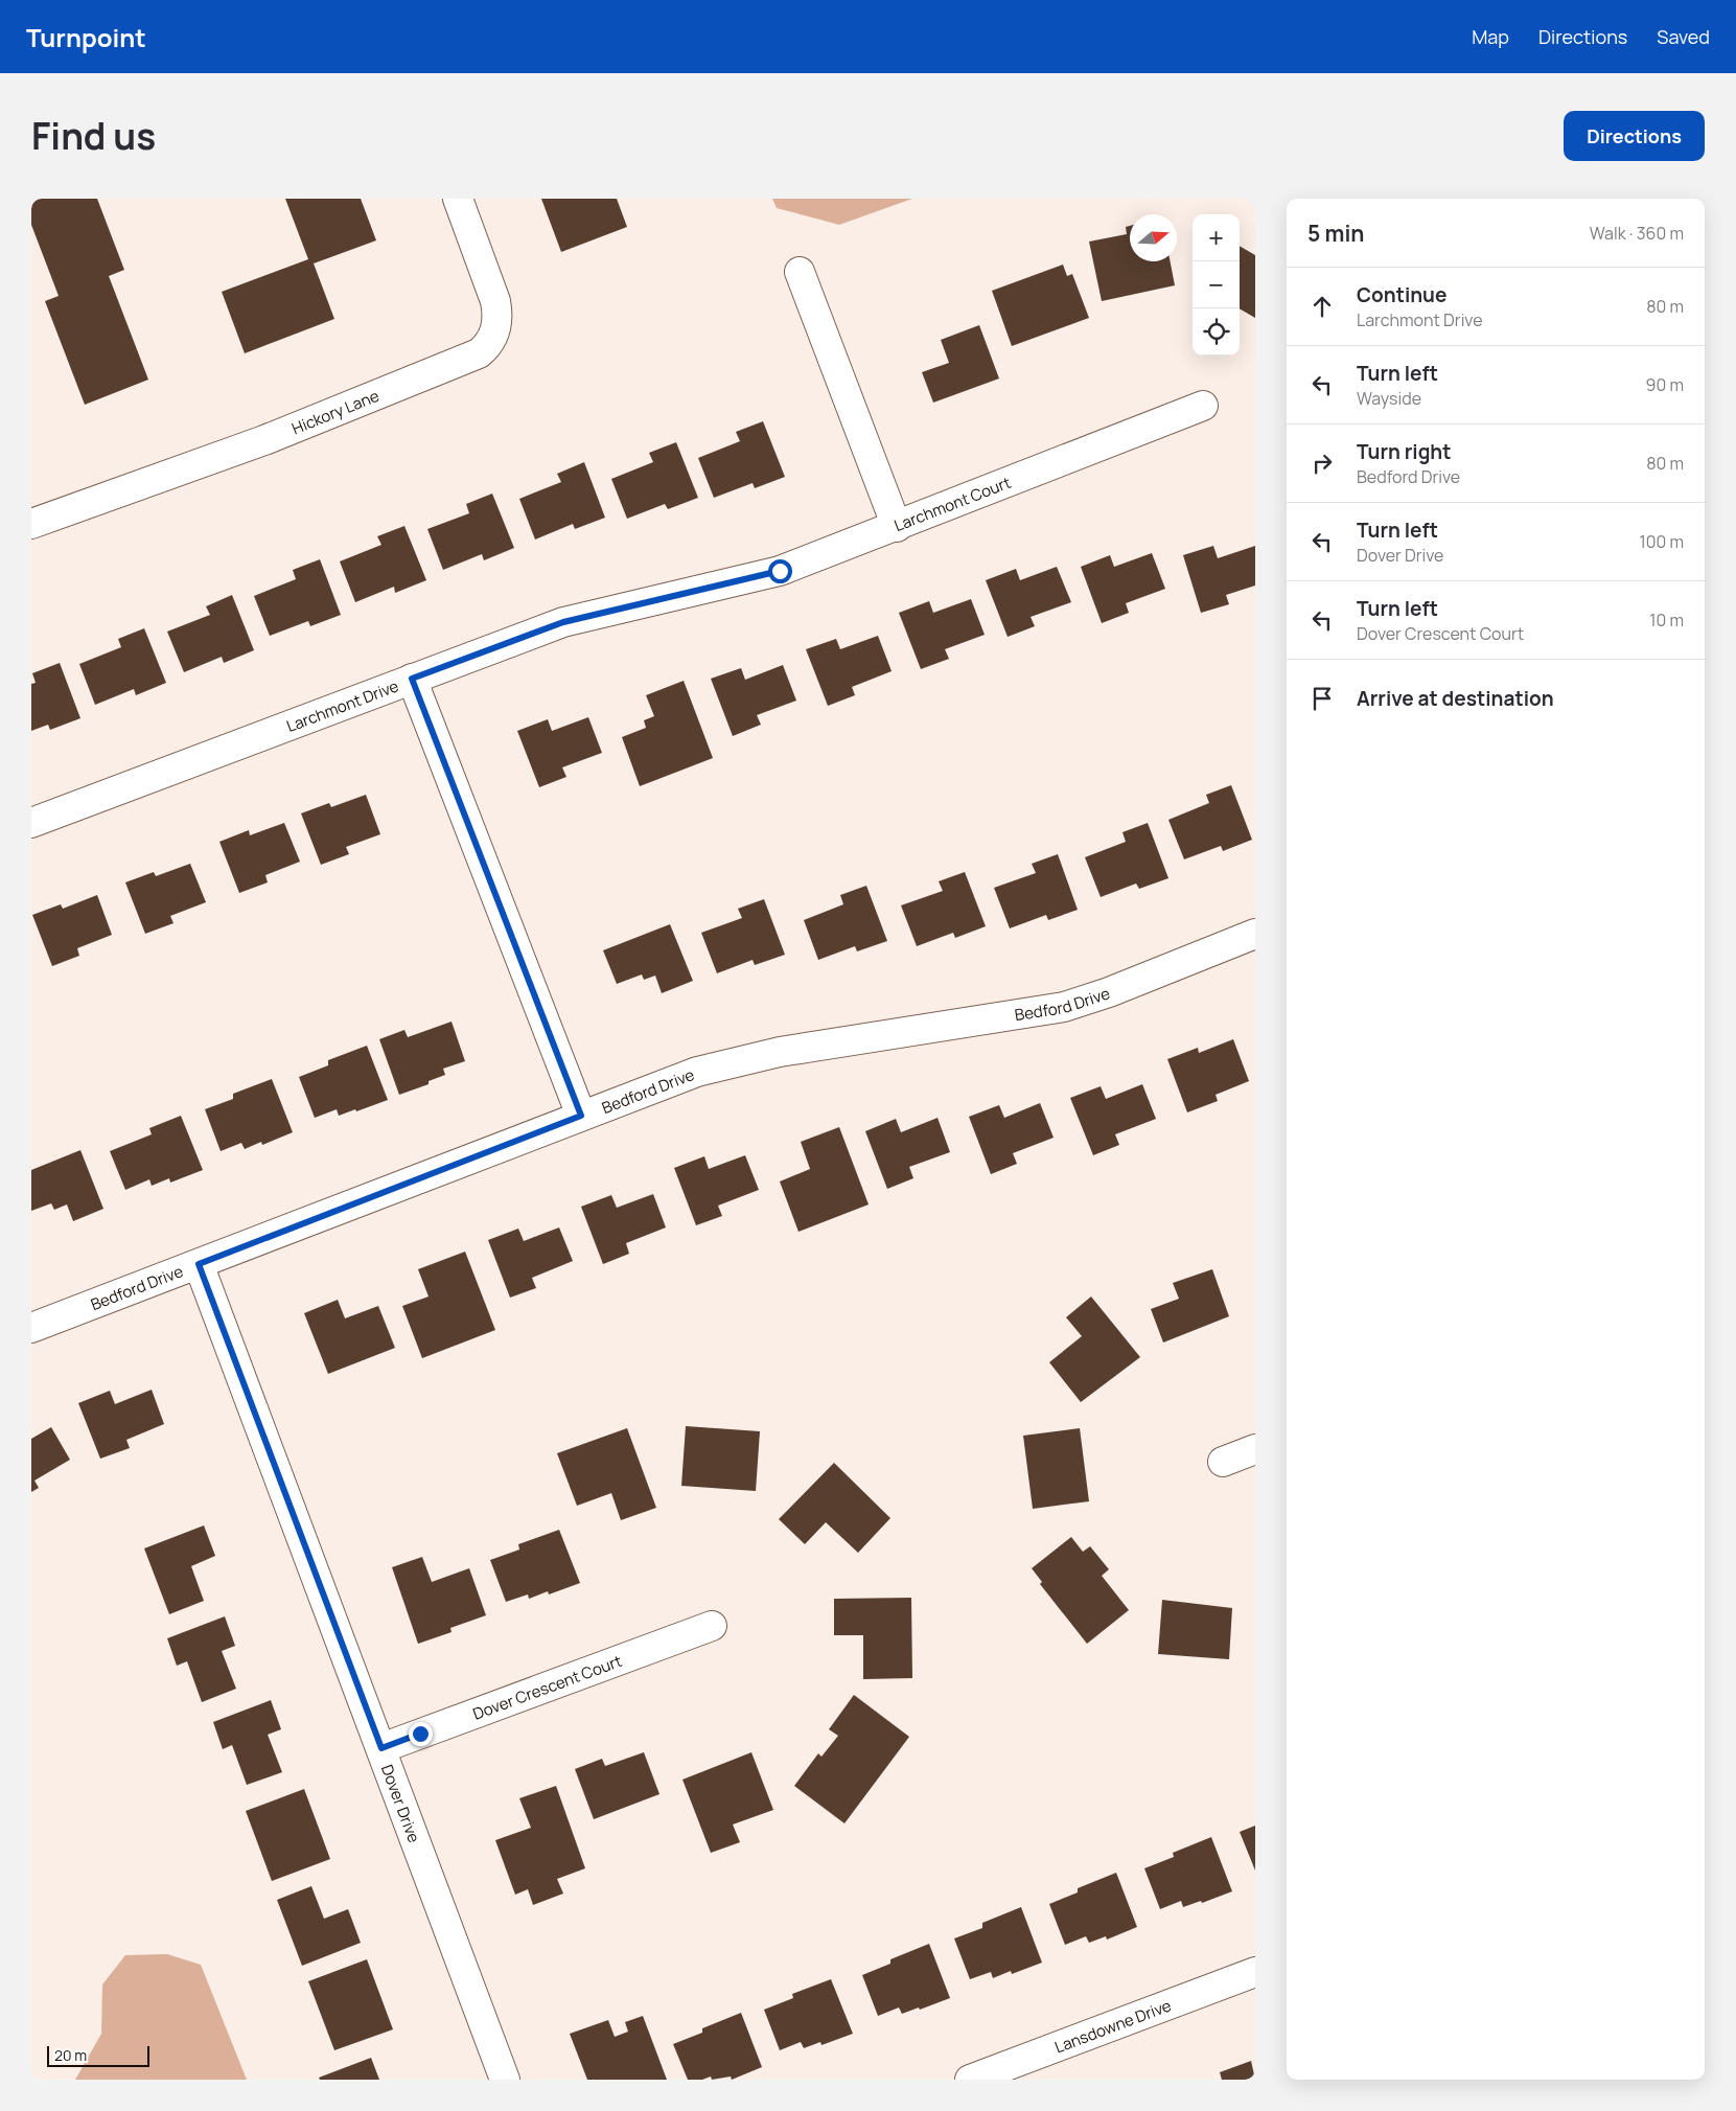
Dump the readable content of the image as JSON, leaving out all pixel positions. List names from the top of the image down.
{
  "streets": {
    "street": [
      "Hickory Lane",
      "Larchmont Court",
      "Larchmont Drive",
      "Bedford Drive",
      "Dover Crescent Court",
      "Dover Drive",
      "Lansdowne Drive"
    ]
  },
  "crossings": [
    ["Larchmont Court", "Larchmont Drive"],
    ["Bedford Drive", "Dover Drive"],
    ["Dover Crescent Court", "Dover Drive"]
  ],
  "scale_bar": "20 m",
  "north": "right",
  "page": {
    "header": "Turnpoint",
    "nav": ["Map", "Directions", "Saved"],
    "title": "Find us",
    "buttons": "Directions",
    "heading": ["5 min", "Walk · 360 m"],
    "map_buttons": ["+", "−"],
    "list": [
      ["Continue", "Larchmont Drive", "80 m"],
      ["Turn left", "Wayside", "90 m"],
      ["Turn right", "Bedford Drive", "80 m"],
      ["Turn left", "Dover Drive", "100 m"],
      ["Turn left", "Dover Crescent Court", "10 m"],
      "Arrive at destination"
    ],
    "scale": "20 m"
  }
}
